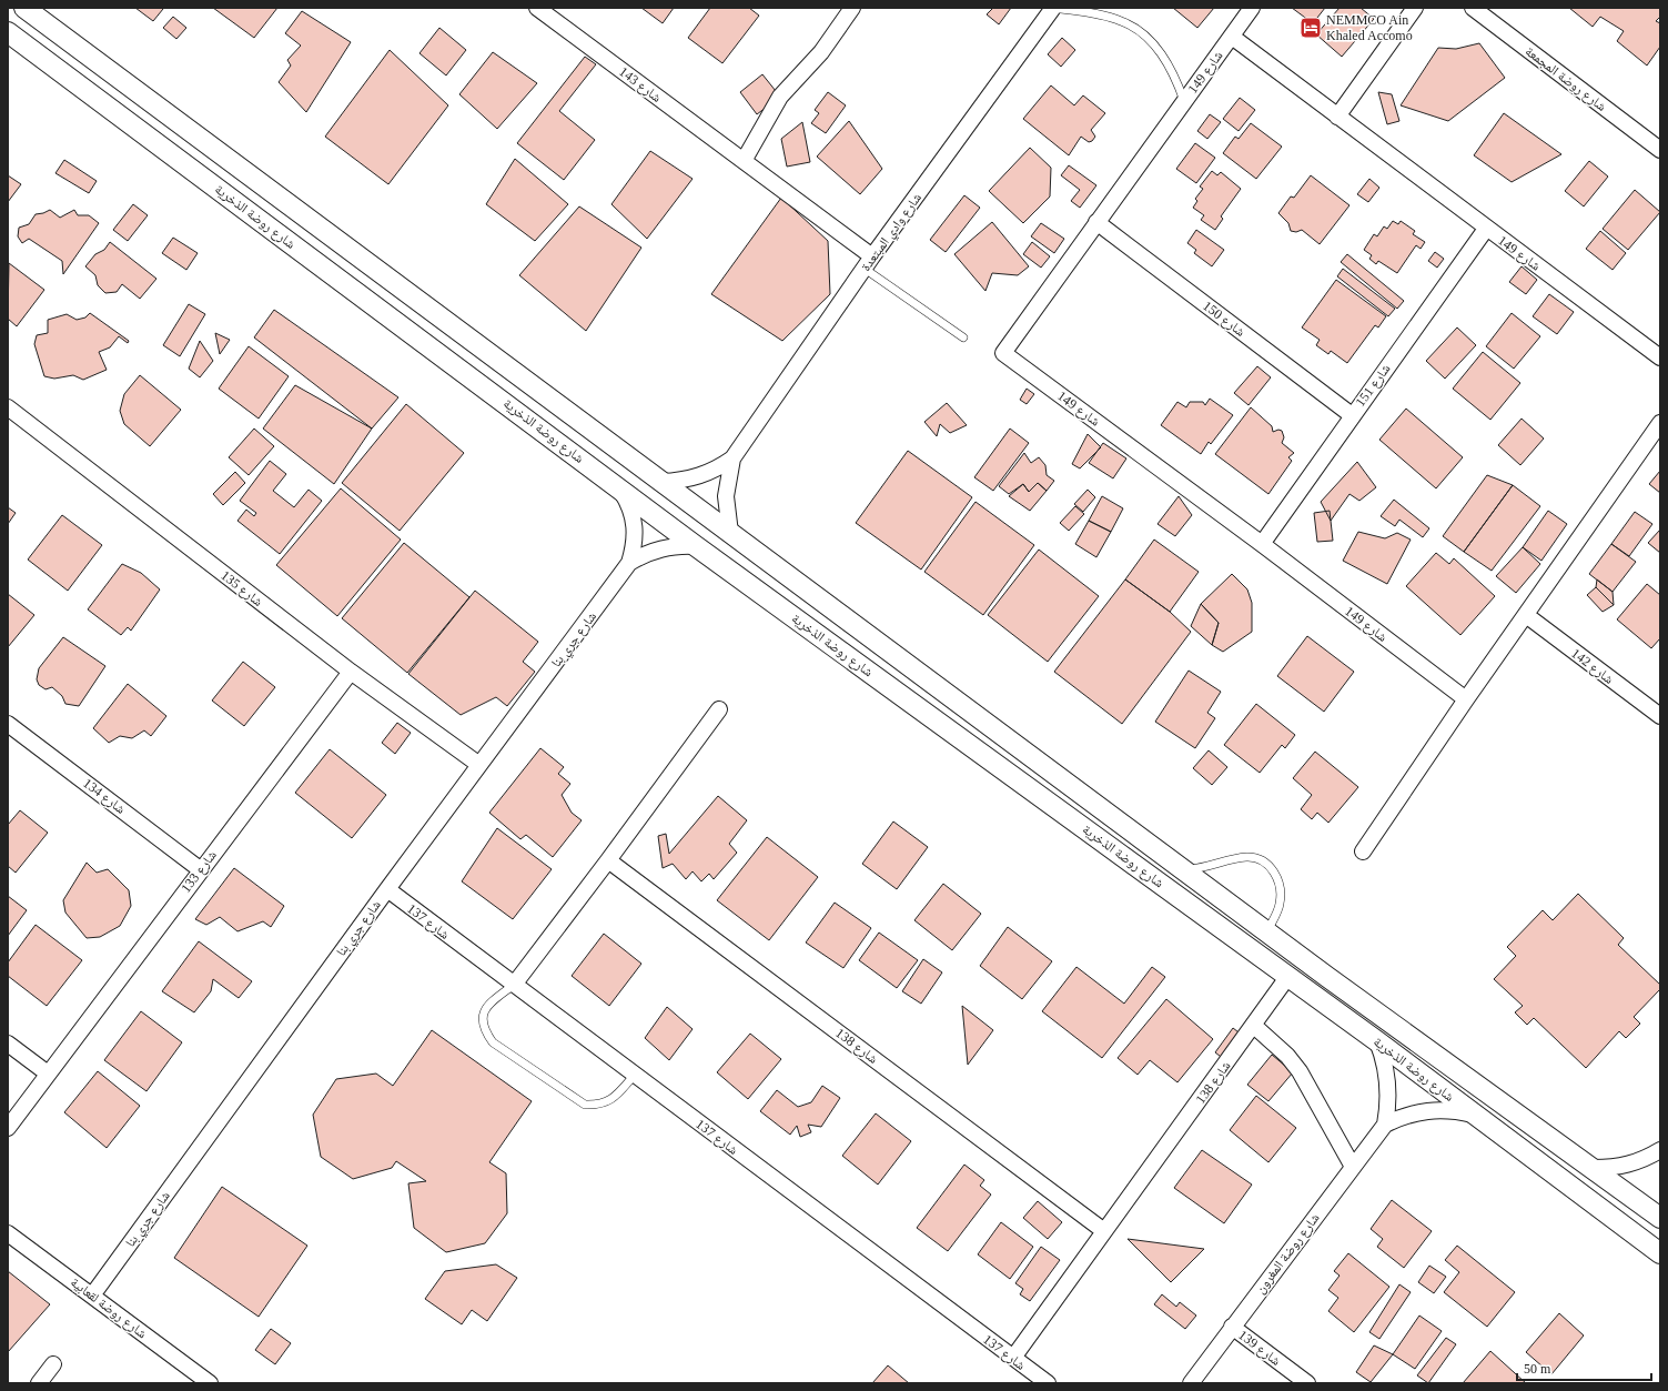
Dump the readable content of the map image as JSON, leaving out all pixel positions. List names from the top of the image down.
{
  "streets": {
    "street": [
      "شارع 149",
      "شارع روضة المجمعة",
      "شارع 143",
      "شارع روضة الذخرية",
      "شارع وادي المبتعدة",
      "شارع 150",
      "شارع 151",
      "شارع 135",
      "شارع جري بنا",
      "شارع 142",
      "شارع 134",
      "شارع 133",
      "شارع 137",
      "شارع 138",
      "شارع روضة المغرون",
      "شارع روضة لقعابية",
      "شارع 139"
    ]
  },
  "crossings": [
    ["شارع 149", "شارع 150"],
    ["شارع 149", "شارع 151"],
    ["شارع 143", "شارع وادي المبتعدة"],
    ["شارع روضة الذخرية", "شارع وادي المبتعدة"],
    ["شارع روضة الذخرية", "شارع جري بنا"],
    ["شارع روضة الذخرية", "شارع 138"],
    ["شارع روضة الذخرية", "شارع روضة المغرون"],
    ["شارع 150", "شارع 151"],
    ["شارع 135", "شارع جري بنا"],
    ["شارع 135", "شارع 133"],
    ["شارع جري بنا", "شارع 137"],
    ["شارع جري بنا", "شارع روضة لقعابية"],
    ["شارع 134", "شارع 133"],
    ["شارع 137", "شارع 138"],
    ["شارع روضة المغرون", "شارع 139"]
  ],
  "places": {
    "hotel": ["NEMMCO Ain Khaled Accomo"]
  },
  "scale_bar": "50 m"
}
